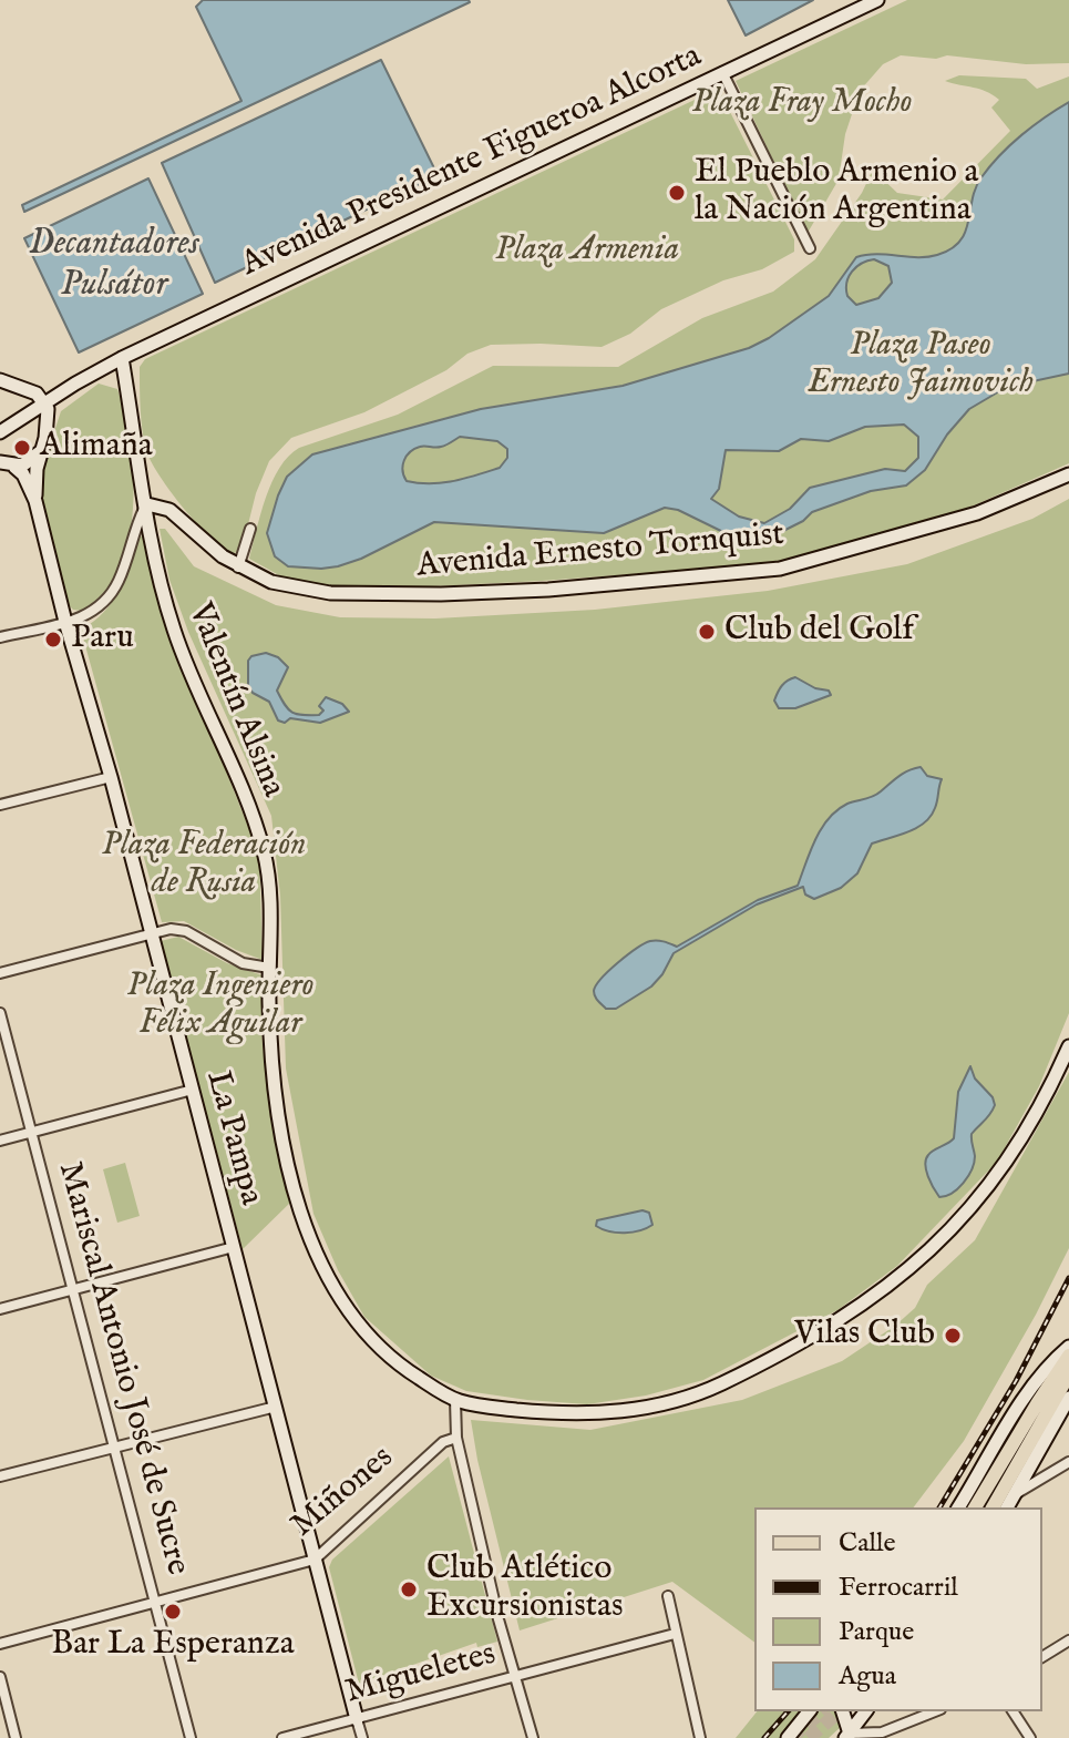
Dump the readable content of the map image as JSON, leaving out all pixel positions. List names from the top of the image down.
{
  "streets": {
    "street": [
      "Avenida Presidente Figueroa Alcorta",
      "Avenida Ernesto Tornquist",
      "Valentín Alsina",
      "La Pampa",
      "Mariscal Antonio José de Sucre",
      "Miñones",
      "Migueletes"
    ]
  },
  "crossings": [
    ["Avenida Presidente Figueroa Alcorta", "Valentín Alsina"],
    ["Avenida Presidente Figueroa Alcorta", "La Pampa"],
    ["Avenida Ernesto Tornquist", "Valentín Alsina"],
    ["La Pampa", "Miñones"],
    ["La Pampa", "Migueletes"],
    ["Mariscal Antonio José de Sucre", "Miñones"]
  ],
  "water": ["Decantadores Pulsátor"],
  "parks": [
    "Plaza Fray Mocho",
    "Plaza Armenia",
    "Plaza Paseo Ernesto Jaimovich",
    "Plaza Federación de Rusia",
    "Plaza Ingeniero Félix Aguilar"
  ],
  "places": [
    "El Pueblo Armenio a la Nación Argentina",
    "Alimaña",
    "Club del Golf",
    "Paru",
    "Vilas Club",
    "Club Atlético Excursionistas",
    "Bar La Esperanza"
  ],
  "legend": [
    "Calle",
    "Ferrocarril",
    "Parque",
    "Agua"
  ]
}
